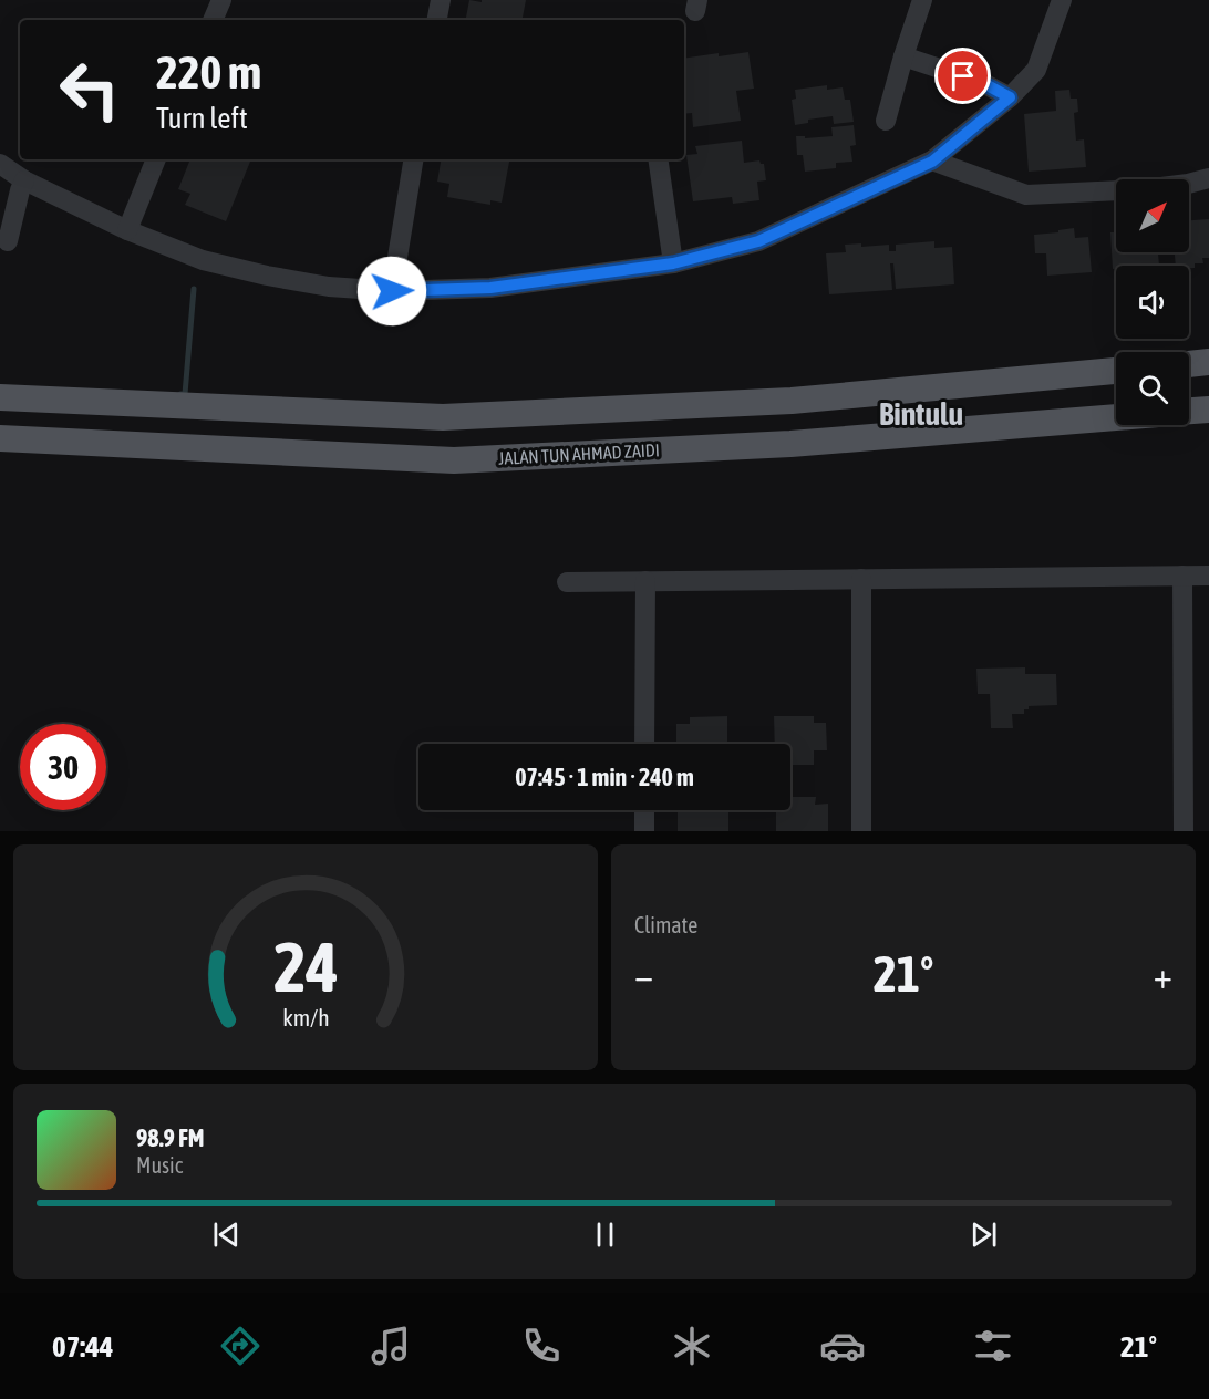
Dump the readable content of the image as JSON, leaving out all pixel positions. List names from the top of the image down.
{
  "streets": {
    "main road": ["JALAN TUN AHMAD ZAIDI"]
  },
  "districts": ["Bintulu"],
  "north": "top right",
  "page": {
    "turn": ["220 m", "Turn left"],
    "limit": "30",
    "trip": "07:45 · 1 min · 240 m",
    "tile": "Climate",
    "heat": ["−", "21°", "+"],
    "song": ["98.9 FM", "Music"],
    "tabs": ["07:44", "21°"],
    "gauge": ["24", "km/h"]
  }
}
